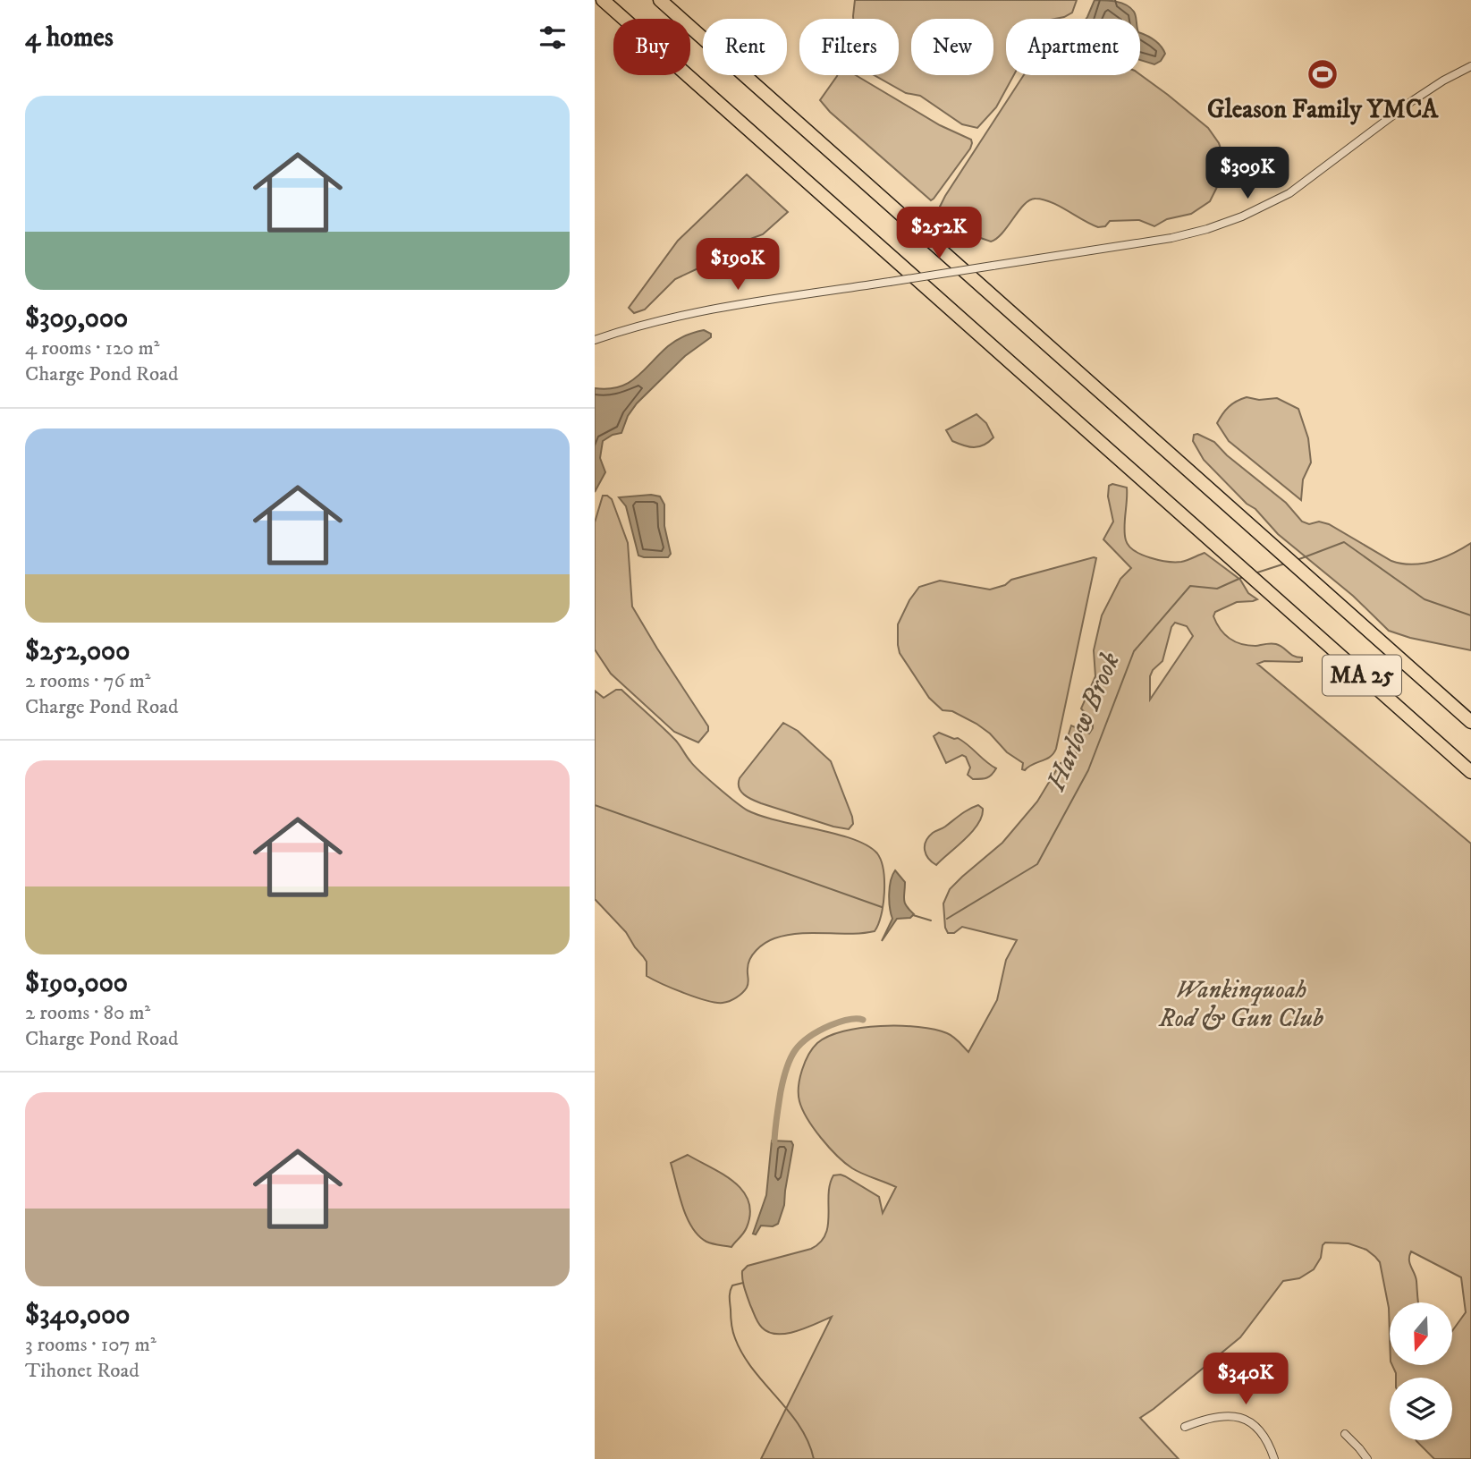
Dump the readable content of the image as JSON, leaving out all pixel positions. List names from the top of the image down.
{
  "streets": {
    "highway": ["MA 25"]
  },
  "water": ["Harlow Brook"],
  "parks": ["Wankinquoah Rod & Gun Club"],
  "places": {
    "sports": ["Gleason Family YMCA"]
  },
  "north": "bottom",
  "page": {
    "heading": "4 homes",
    "chip": [
      "Buy",
      "Rent",
      "Filters",
      "New",
      "Apartment"
    ],
    "list": [
      {
        "name": "$309,000",
        "note": "4 rooms · 120 m² · Charge Pond Road"
      },
      {
        "name": "$252,000",
        "note": "2 rooms · 76 m² · Charge Pond Road"
      },
      {
        "name": "$190,000",
        "note": "2 rooms · 80 m² · Charge Pond Road"
      },
      {
        "name": "$340,000",
        "note": "3 rooms · 107 m² · Tihonet Road"
      }
    ],
    "price": [
      "$309K",
      "$252K",
      "$190K",
      "$340K"
    ]
  }
}
